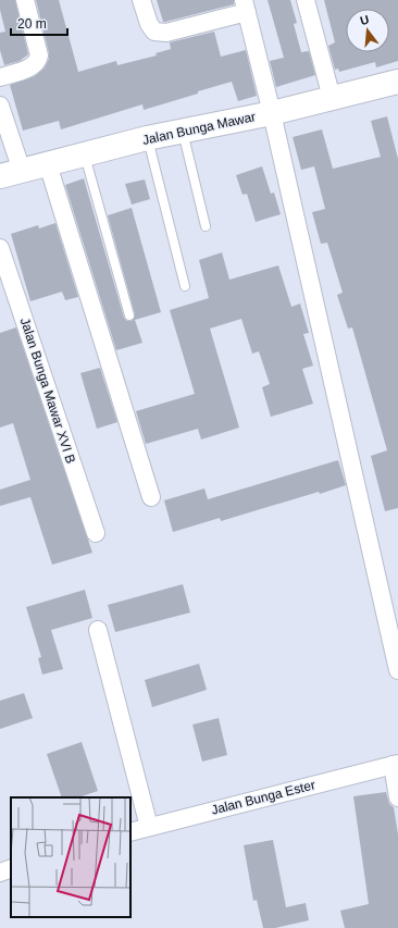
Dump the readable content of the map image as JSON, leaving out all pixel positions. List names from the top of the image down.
{
  "streets": {
    "street": ["Jalan Bunga Mawar", "Jalan Bunga Mawar XVI B", "Jalan Bunga Ester"]
  },
  "scale_bar": "20 m",
  "north": "top"
}
